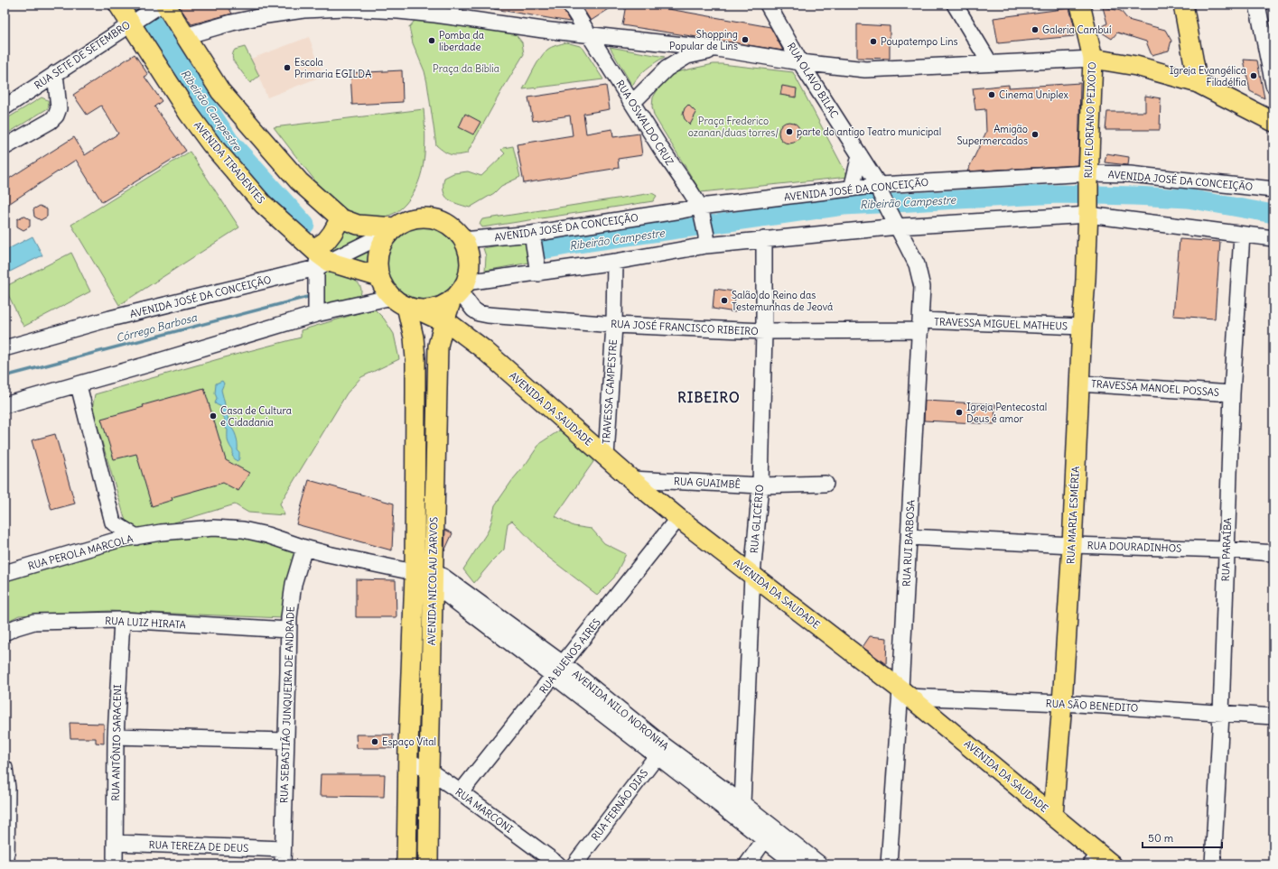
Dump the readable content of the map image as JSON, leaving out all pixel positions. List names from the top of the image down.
{
  "streets": {
    "main road": [
      "RUA FLORIANO PEIXOTO",
      "AVENIDA TIRADENTES",
      "AVENIDA DA SAUDADE",
      "RUA MARIA ESMÉRIA",
      "AVENIDA NICOLAU ZARVOS"
    ],
    "street": [
      "RUA SETE DE SETEMBRO",
      "RUA OLAVO BILAC",
      "RUA OSWALDO CRUZ",
      "AVENIDA JOSÉ DA CONCEIÇÃO",
      "TRAVESSA MIGUEL MATHEUS",
      "RUA JOSÉ FRANCISCO RIBEIRO",
      "TRAVESSA MANOEL POSSAS",
      "TRAVESSA CAMPESTRE",
      "RUA GUAIMBÊ",
      "RUA GLICÉRIO",
      "RUA RUI BARBOSA",
      "RUA DOURADINHOS",
      "RUA PARAÍBA",
      "RUA PEROLA MARCOLA",
      "RUA LUIZ HIRATA",
      "RUA BUENOS AIRES",
      "RUA SEBASTIÃO JUNQUEIRA DE ANDRADE",
      "RUA SÃO BENEDITO",
      "AVENIDA NILO NORONHA",
      "RUA ANTÔNIO SARACENI",
      "RUA FERNÃO DIAS",
      "RUA MARCONI",
      "RUA TEREZA DE DEUS"
    ]
  },
  "crossings": [
    ["RUA SETE DE SETEMBRO", "AVENIDA TIRADENTES"],
    ["RUA OLAVO BILAC", "AVENIDA JOSÉ DA CONCEIÇÃO"],
    ["RUA OLAVO BILAC", "RUA RUI BARBOSA"],
    ["RUA FLORIANO PEIXOTO", "AVENIDA JOSÉ DA CONCEIÇÃO"],
    ["RUA FLORIANO PEIXOTO", "RUA MARIA ESMÉRIA"],
    ["RUA OSWALDO CRUZ", "AVENIDA JOSÉ DA CONCEIÇÃO"],
    ["AVENIDA TIRADENTES", "AVENIDA JOSÉ DA CONCEIÇÃO"],
    ["AVENIDA TIRADENTES", "RUA JOSÉ FRANCISCO RIBEIRO"],
    ["AVENIDA TIRADENTES", "AVENIDA DA SAUDADE"],
    ["AVENIDA TIRADENTES", "AVENIDA NICOLAU ZARVOS"],
    ["AVENIDA JOSÉ DA CONCEIÇÃO", "RUA JOSÉ FRANCISCO RIBEIRO"],
    ["AVENIDA JOSÉ DA CONCEIÇÃO", "AVENIDA DA SAUDADE"],
    ["AVENIDA JOSÉ DA CONCEIÇÃO", "AVENIDA NICOLAU ZARVOS"],
    ["TRAVESSA MIGUEL MATHEUS", "RUA JOSÉ FRANCISCO RIBEIRO"],
    ["TRAVESSA MIGUEL MATHEUS", "RUA MARIA ESMÉRIA"],
    ["TRAVESSA MIGUEL MATHEUS", "RUA RUI BARBOSA"],
    ["RUA JOSÉ FRANCISCO RIBEIRO", "TRAVESSA CAMPESTRE"],
    ["RUA JOSÉ FRANCISCO RIBEIRO", "AVENIDA DA SAUDADE"],
    ["RUA JOSÉ FRANCISCO RIBEIRO", "RUA GLICÉRIO"],
    ["RUA JOSÉ FRANCISCO RIBEIRO", "RUA RUI BARBOSA"],
    ["RUA JOSÉ FRANCISCO RIBEIRO", "AVENIDA NICOLAU ZARVOS"],
    ["TRAVESSA MANOEL POSSAS", "RUA MARIA ESMÉRIA"],
    ["TRAVESSA MANOEL POSSAS", "RUA PARAÍBA"],
    ["TRAVESSA CAMPESTRE", "AVENIDA DA SAUDADE"],
    ["AVENIDA DA SAUDADE", "RUA GUAIMBÊ"],
    ["AVENIDA DA SAUDADE", "RUA MARIA ESMÉRIA"],
    ["AVENIDA DA SAUDADE", "RUA GLICÉRIO"],
    ["AVENIDA DA SAUDADE", "RUA RUI BARBOSA"],
    ["AVENIDA DA SAUDADE", "AVENIDA NICOLAU ZARVOS"],
    ["AVENIDA DA SAUDADE", "RUA BUENOS AIRES"],
    ["AVENIDA DA SAUDADE", "RUA SÃO BENEDITO"],
    ["RUA GUAIMBÊ", "RUA GLICÉRIO"],
    ["RUA MARIA ESMÉRIA", "RUA DOURADINHOS"],
    ["RUA MARIA ESMÉRIA", "RUA SÃO BENEDITO"],
    ["RUA GLICÉRIO", "AVENIDA NILO NORONHA"],
    ["RUA RUI BARBOSA", "RUA DOURADINHOS"],
    ["RUA RUI BARBOSA", "RUA SÃO BENEDITO"],
    ["RUA DOURADINHOS", "RUA PARAÍBA"],
    ["RUA PARAÍBA", "RUA SÃO BENEDITO"],
    ["RUA PEROLA MARCOLA", "AVENIDA NICOLAU ZARVOS"],
    ["RUA PEROLA MARCOLA", "RUA SEBASTIÃO JUNQUEIRA DE ANDRADE"],
    ["RUA PEROLA MARCOLA", "AVENIDA NILO NORONHA"],
    ["AVENIDA NICOLAU ZARVOS", "AVENIDA NILO NORONHA"],
    ["AVENIDA NICOLAU ZARVOS", "RUA MARCONI"],
    ["RUA LUIZ HIRATA", "RUA SEBASTIÃO JUNQUEIRA DE ANDRADE"],
    ["RUA LUIZ HIRATA", "RUA ANTÔNIO SARACENI"],
    ["RUA BUENOS AIRES", "AVENIDA NILO NORONHA"],
    ["RUA BUENOS AIRES", "RUA MARCONI"],
    ["RUA SEBASTIÃO JUNQUEIRA DE ANDRADE", "RUA TEREZA DE DEUS"],
    ["AVENIDA NILO NORONHA", "RUA FERNÃO DIAS"],
    ["RUA ANTÔNIO SARACENI", "RUA TEREZA DE DEUS"]
  ],
  "districts": ["RIBEIRO"],
  "water": ["Ribeirão Campestre", "Córrego Barbosa"],
  "parks": ["Praça da Bíblia", "Praça Frederico ozanan/duas torres/"],
  "places": [
    "Galeria Cambuí",
    "Shopping Popular de Lins",
    "Pomba da liberdade",
    "Poupatempo Lins",
    "Escola Primaria EGILDA",
    "Igreja Evangélica Filadélfia",
    "Cinema Uniplex",
    "parte do antigo Teatro municipal",
    "Amigão Supermercados",
    "Salão do Reino das Testemunhas de Jeová",
    "Igreja Pentecostal Deus é amor",
    "Casa de Cultura e Cidadania",
    "Espaço Vital"
  ],
  "scale_bar": "50 m"
}
